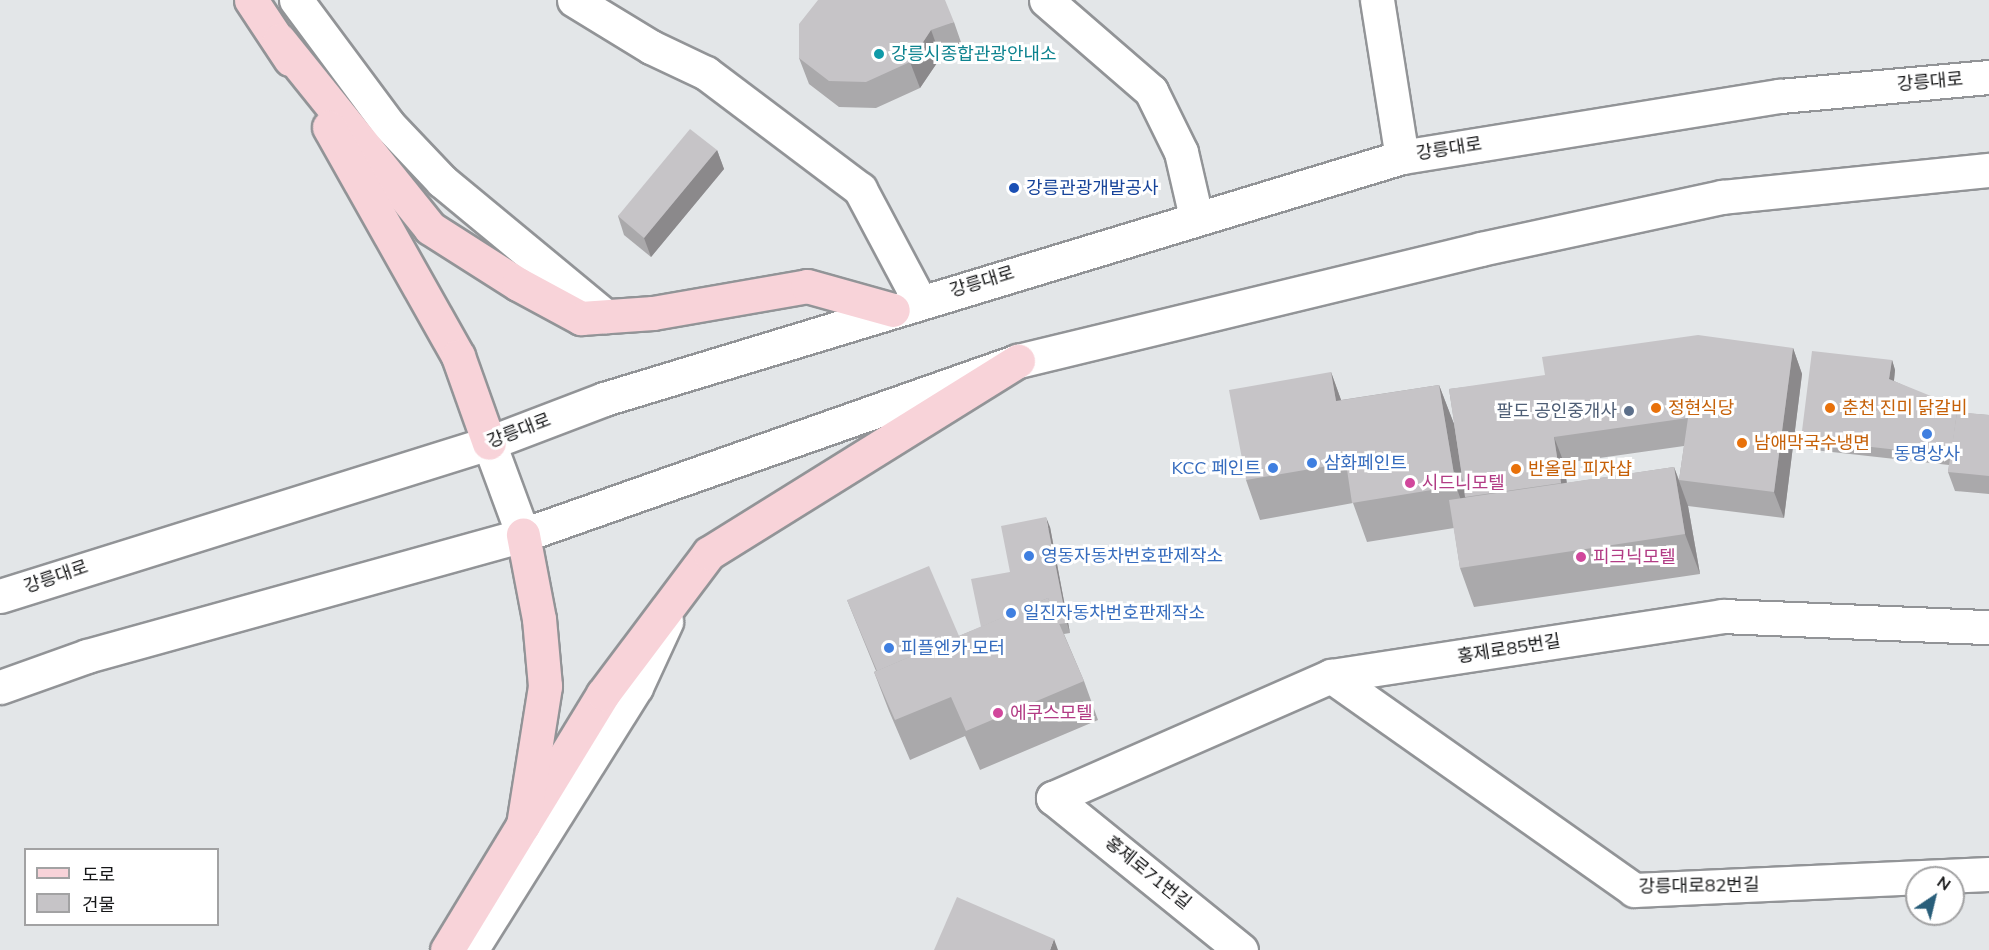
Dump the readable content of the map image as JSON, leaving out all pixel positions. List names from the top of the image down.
{
  "streets": {
    "street": [
      "강릉대로",
      "홍제로85번길",
      "홍제로71번길",
      "강릉대로82번길"
    ]
  },
  "crossings": [
    ["홍제로85번길", "홍제로71번길"],
    ["홍제로85번길", "강릉대로82번길"]
  ],
  "places": [
    "강릉시종합관광안내소",
    "강릉관광개발공사",
    "정현식당",
    "춘천 진미 닭갈비",
    "팔도 공인중개사",
    "동명상사",
    "남애막국수냉면",
    "삼화페인트",
    "KCC 페인트",
    "반올림 피자샵",
    "시드니모텔",
    "영동자동차번호판제작소",
    "피크닉모텔",
    "일진자동차번호판제작소",
    "피플엔카 모터",
    "에쿠스모텔"
  ],
  "legend": ["도로", "건물"],
  "north": "top right"
}
